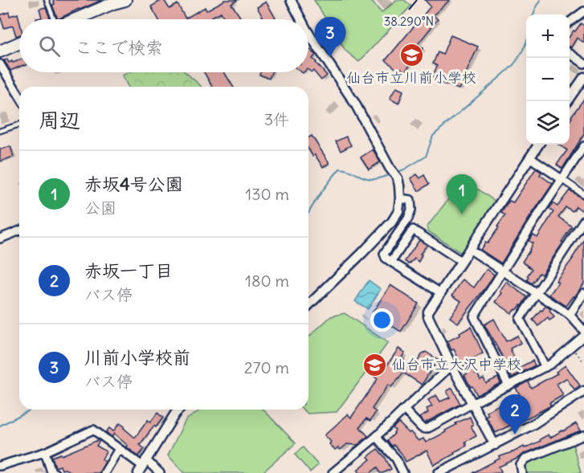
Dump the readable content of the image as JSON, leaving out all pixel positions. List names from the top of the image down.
{
  "places": {
    "school or university": ["仙台市立川前小学校", "仙台市立大沢中学校"]
  },
  "page": {
    "map_buttons": ["+", "−"],
    "pins": ["3", "1", "2"],
    "search": "ここで検索",
    "heading": ["周辺", "3件"],
    "list": [
      {
        "mark": "1",
        "name": "赤坂4号公園",
        "note": "公園",
        "value": "130 m"
      },
      {
        "mark": "2",
        "name": "赤坂一丁目",
        "note": "バス停",
        "value": "180 m"
      },
      {
        "mark": "3",
        "name": "川前小学校前",
        "note": "バス停",
        "value": "270 m"
      }
    ]
  },
  "coordinates": ["38.290°N"]
}
